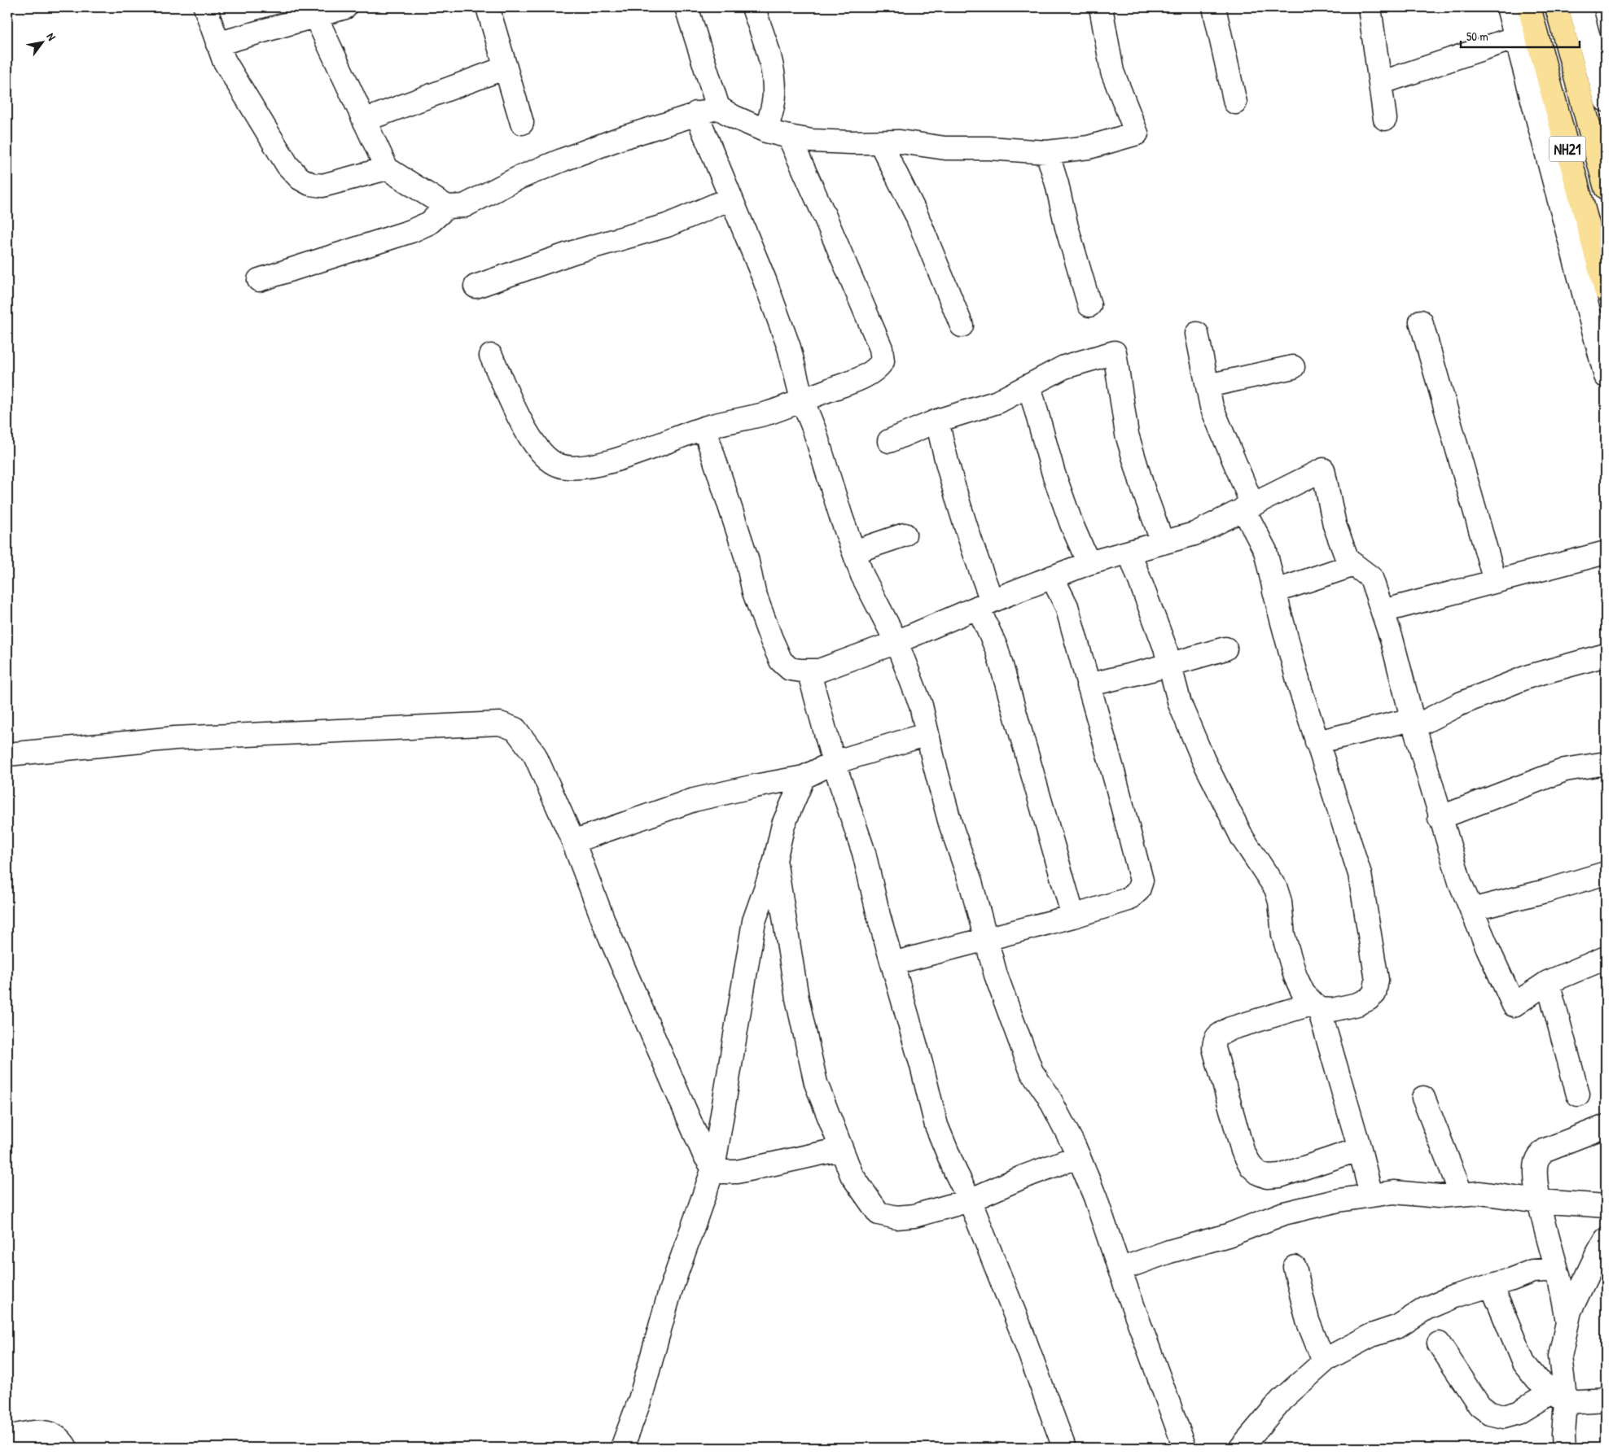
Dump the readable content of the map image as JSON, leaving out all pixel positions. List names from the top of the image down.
{
  "streets": {
    "highway": ["NH21"]
  },
  "scale_bar": "50 m",
  "north": "top right"
}
